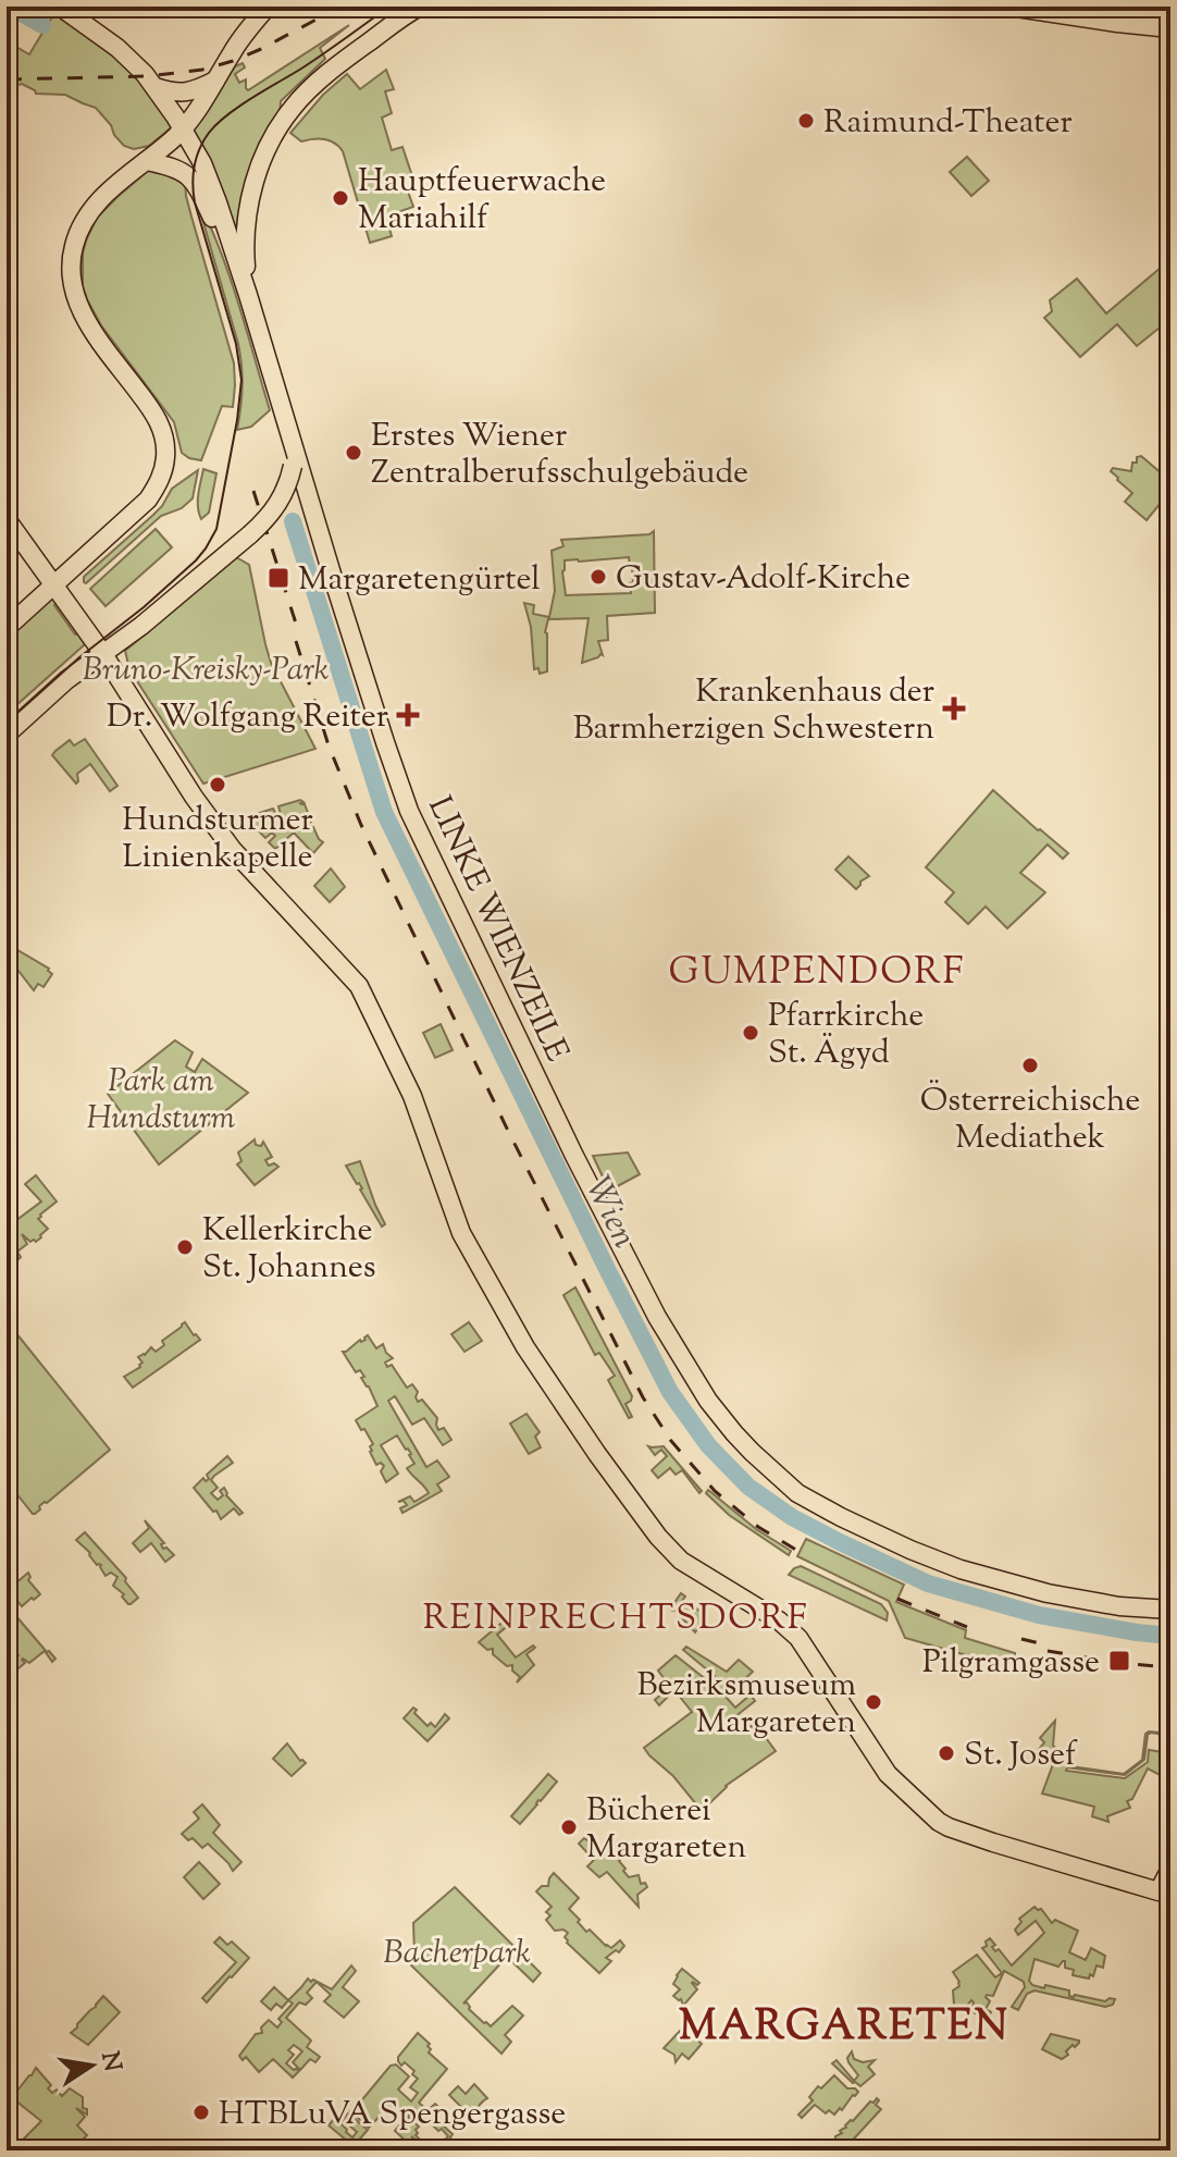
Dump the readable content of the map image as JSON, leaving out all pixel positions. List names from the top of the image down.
{
  "streets": {
    "main road": ["LINKE WIENZEILE"]
  },
  "districts": ["GUMPENDORF", "REINPRECHTSDORF", "MARGARETEN"],
  "water": ["Wien"],
  "parks": ["Bruno-Kreisky-Park", "Park am Hundsturm", "Bacherpark"],
  "places": {
    "other": [
      "Raimund-Theater",
      "Hauptfeuerwache Mariahilf",
      "Erstes Wiener Zentralberufsschulgebäude",
      "Gustav-Adolf-Kirche",
      "Hundsturmer Linienkapelle",
      "Pfarrkirche St. Ägyd",
      "Österreichische Mediathek",
      "Kellerkirche St. Johannes",
      "Bezirksmuseum Margareten",
      "St. Josef",
      "Bücherei Margareten",
      "HTBLuVA Spengergasse"
    ],
    "transit": ["Margaretengürtel", "Pilgramgasse"],
    "health": ["Krankenhaus der Barmherzigen Schwestern", "Dr. Wolfgang Reiter"]
  },
  "north": "right"
}
